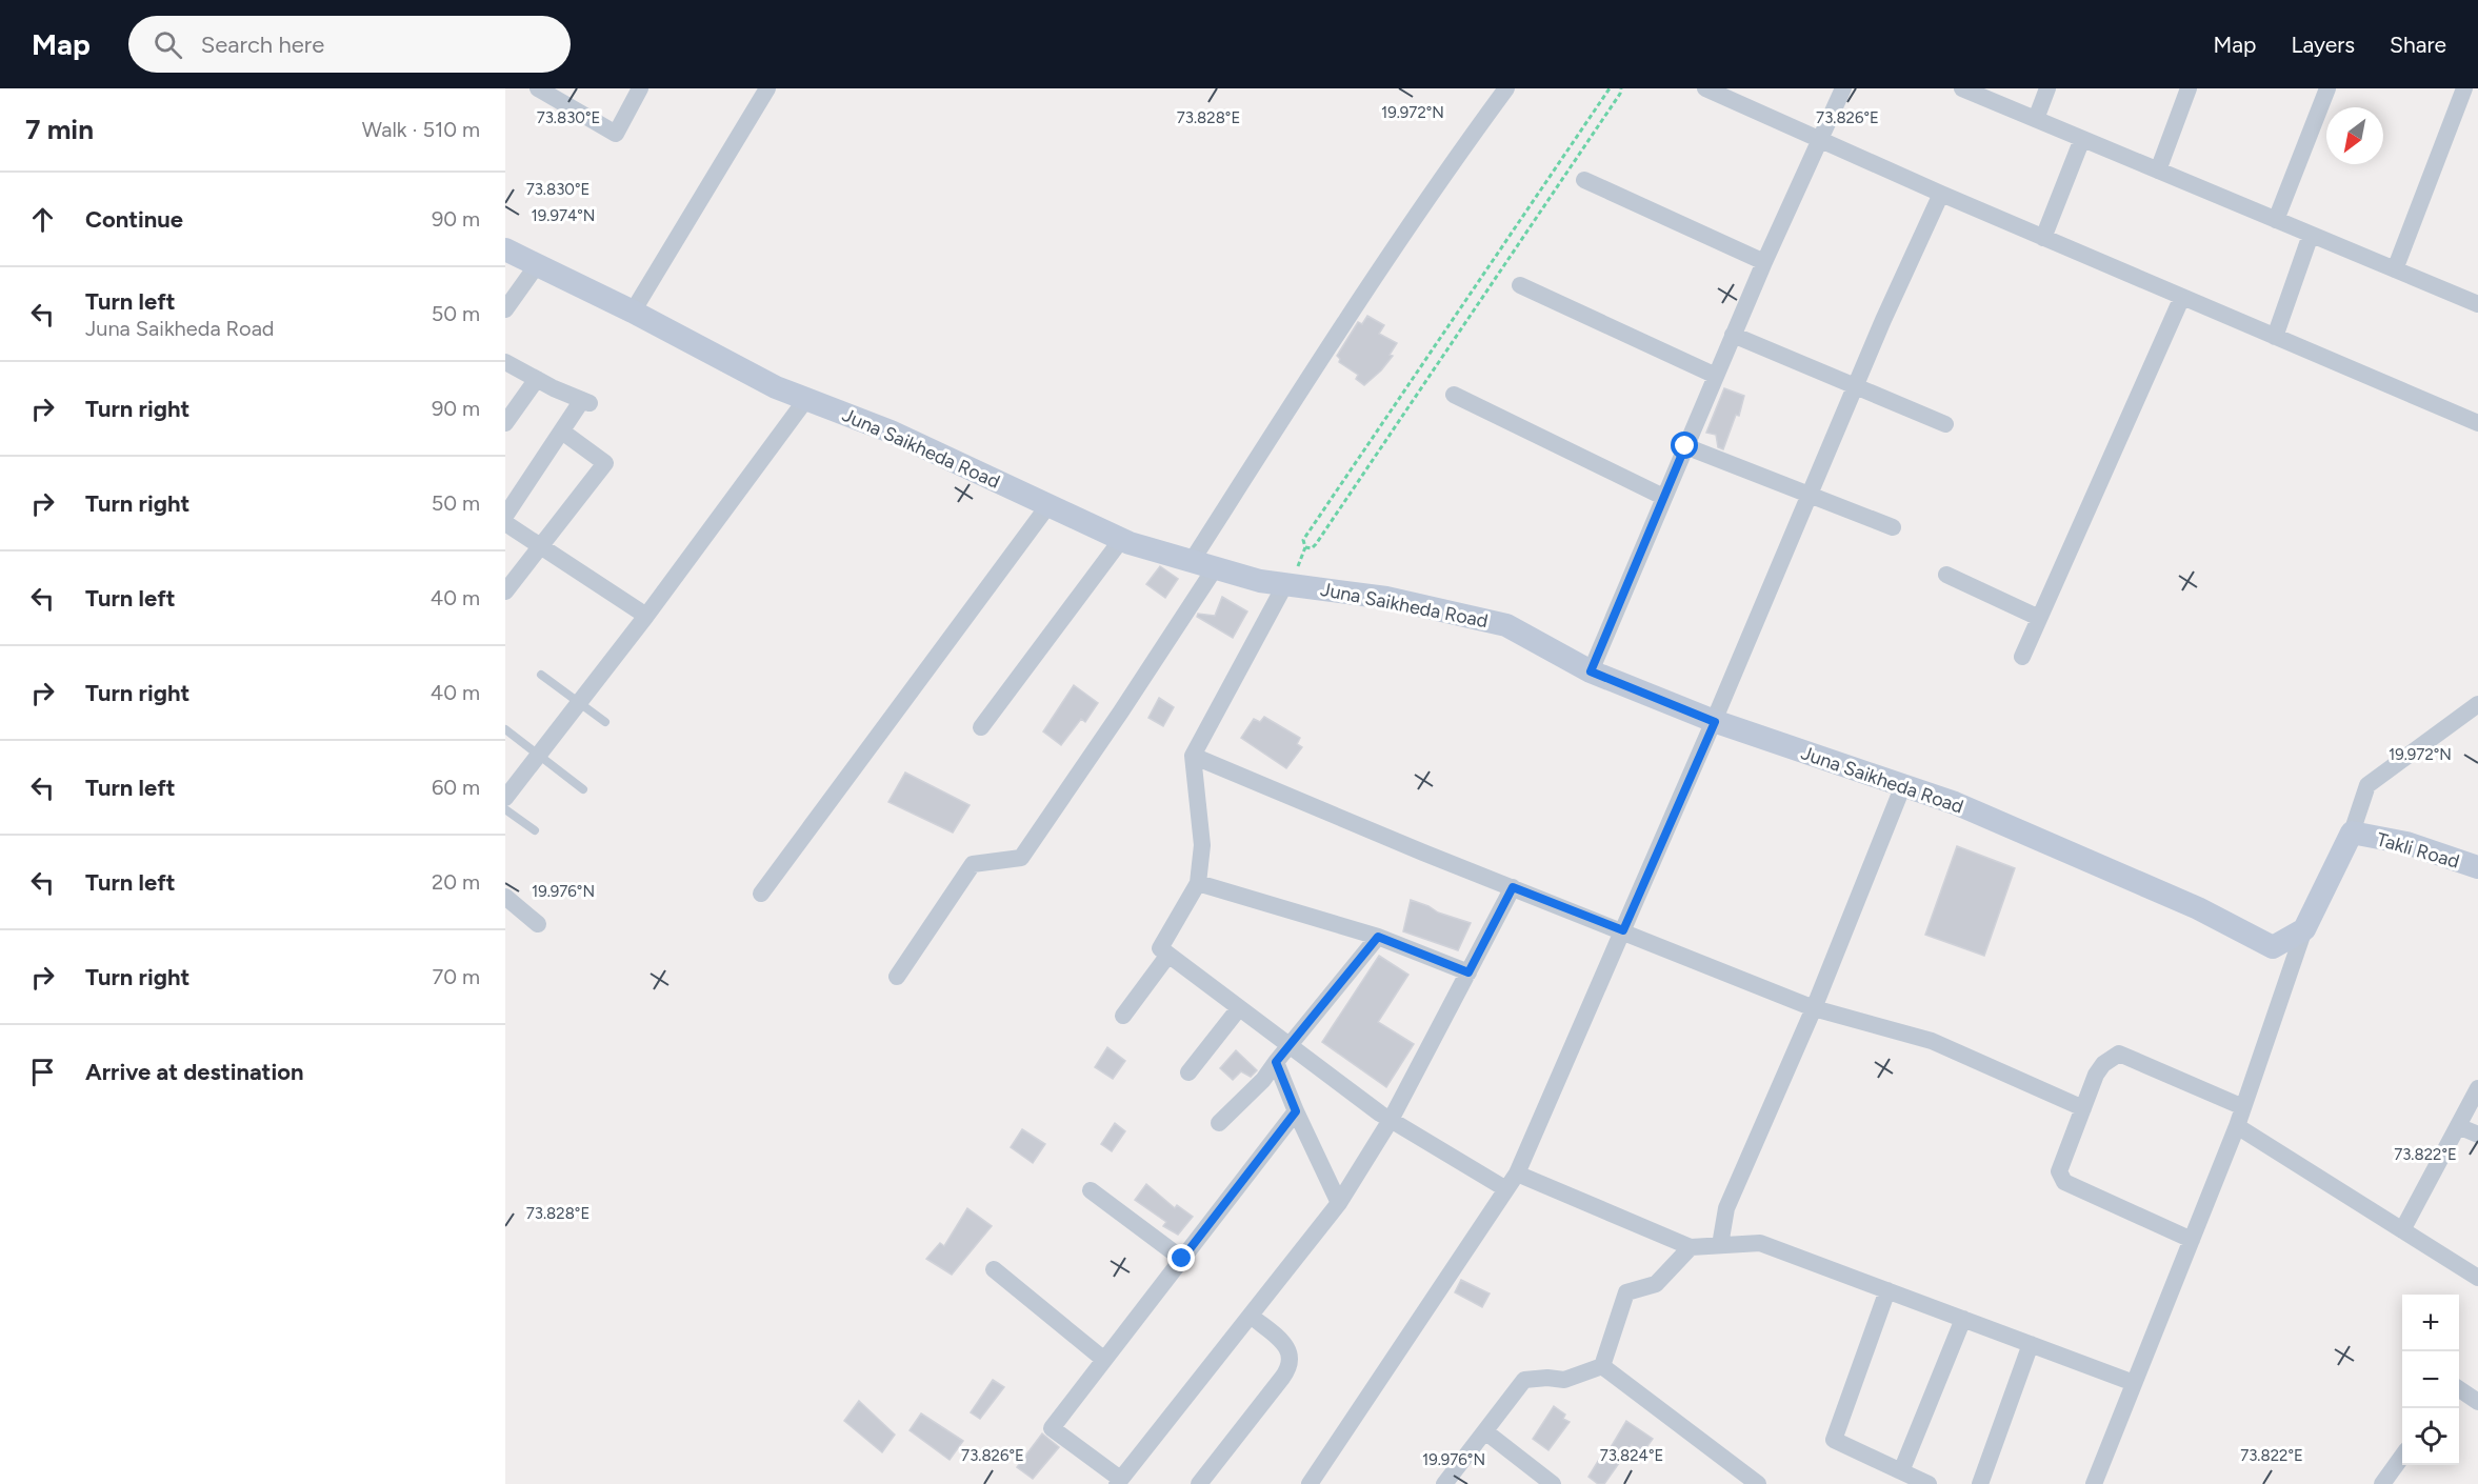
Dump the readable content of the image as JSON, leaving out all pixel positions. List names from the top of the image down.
{
  "streets": {
    "main road": ["Juna Saikheda Road", "Takli Road"]
  },
  "crossings": [
    ["Juna Saikheda Road", "Takli Road"]
  ],
  "north": "bottom left",
  "page": {
    "header": "Map",
    "search": "Search here",
    "nav": ["Map", "Layers", "Share"],
    "heading": ["7 min", "Walk · 510 m"],
    "list": [
      ["Continue", "90 m"],
      ["Turn left", "Juna Saikheda Road", "50 m"],
      ["Turn right", "90 m"],
      ["Turn right", "50 m"],
      ["Turn left", "40 m"],
      ["Turn right", "40 m"],
      ["Turn left", "60 m"],
      ["Turn left", "20 m"],
      ["Turn right", "70 m"],
      "Arrive at destination"
    ],
    "map_buttons": ["+", "−"]
  },
  "coordinates": [
    "19.972°N",
    "73.830°E",
    "73.828°E",
    "73.826°E",
    "19.974°N",
    "19.976°N",
    "73.822°E",
    "73.824°E"
  ]
}
